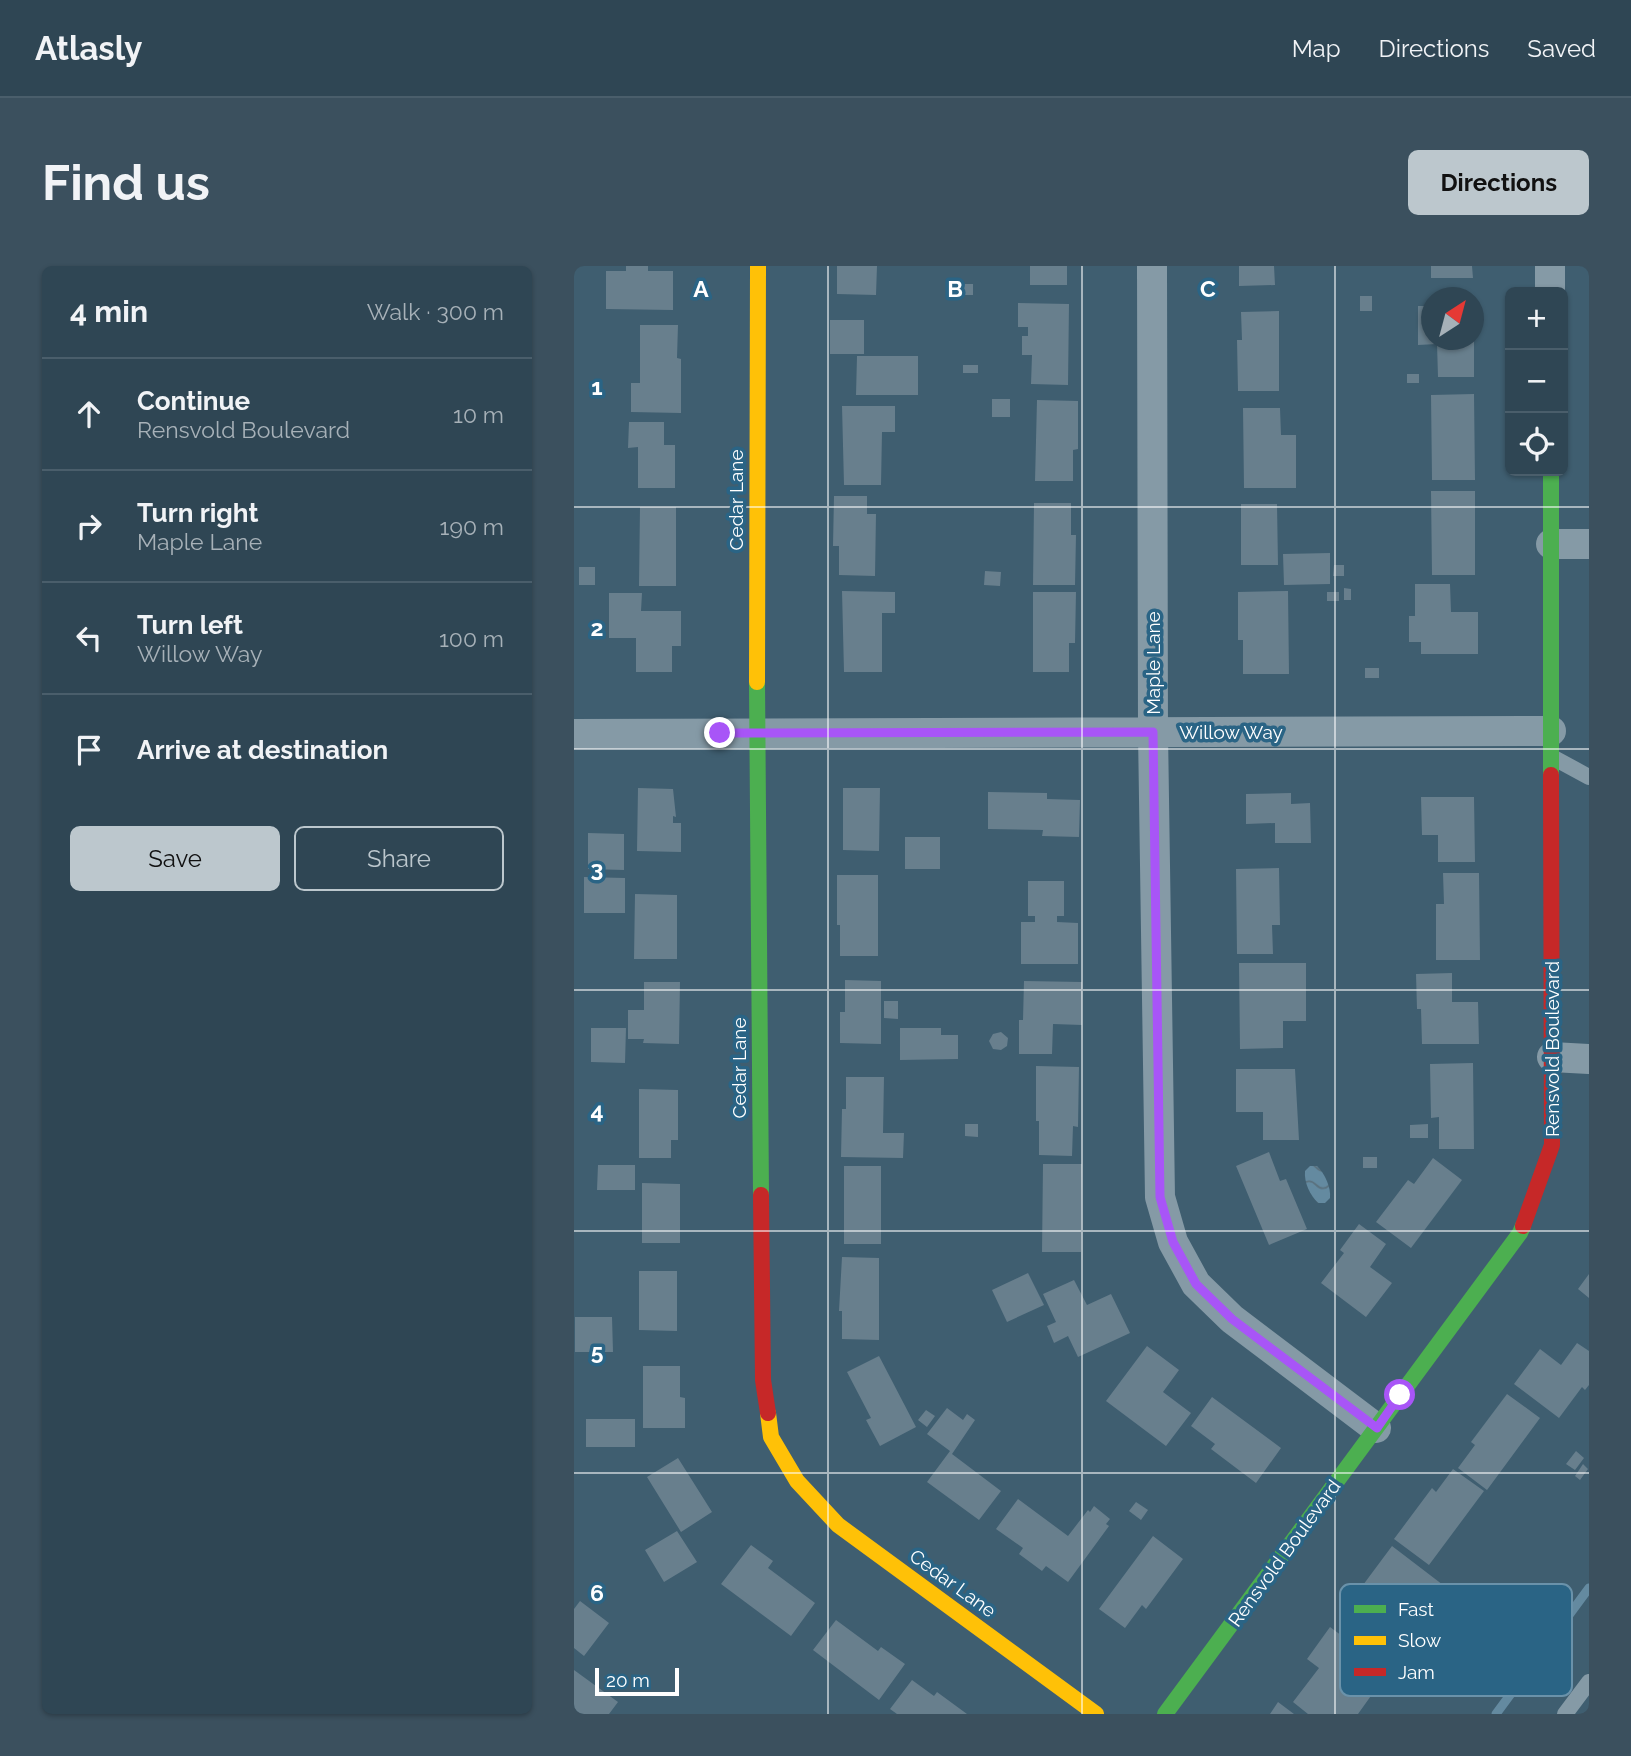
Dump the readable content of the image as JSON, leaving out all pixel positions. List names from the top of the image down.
{
  "streets": {
    "street": [
      "Cedar Lane",
      "Maple Lane",
      "Willow Way",
      "Rensvold Boulevard"
    ]
  },
  "crossings": [
    ["Cedar Lane", "Willow Way"],
    ["Maple Lane", "Willow Way"],
    ["Maple Lane", "Rensvold Boulevard"],
    ["Willow Way", "Rensvold Boulevard"]
  ],
  "legend": ["Fast", "Slow", "Jam"],
  "scale_bar": "20 m",
  "north": "top right",
  "page": {
    "header": "Atlasly",
    "nav": ["Map", "Directions", "Saved"],
    "buttons": [
      "Directions",
      ["Save", "Share"]
    ],
    "title": "Find us",
    "heading": ["4 min", "Walk · 300 m"],
    "map_buttons": ["+", "−"],
    "list": [
      ["Continue", "Rensvold Boulevard", "10 m"],
      ["Turn right", "Maple Lane", "190 m"],
      ["Turn left", "Willow Way", "100 m"],
      "Arrive at destination"
    ],
    "scale": "20 m"
  },
  "grid": {
    "columns": ["A", "B", "C"],
    "rows": [
      "1",
      "2",
      "3",
      "4",
      "5",
      "6"
    ]
  }
}
